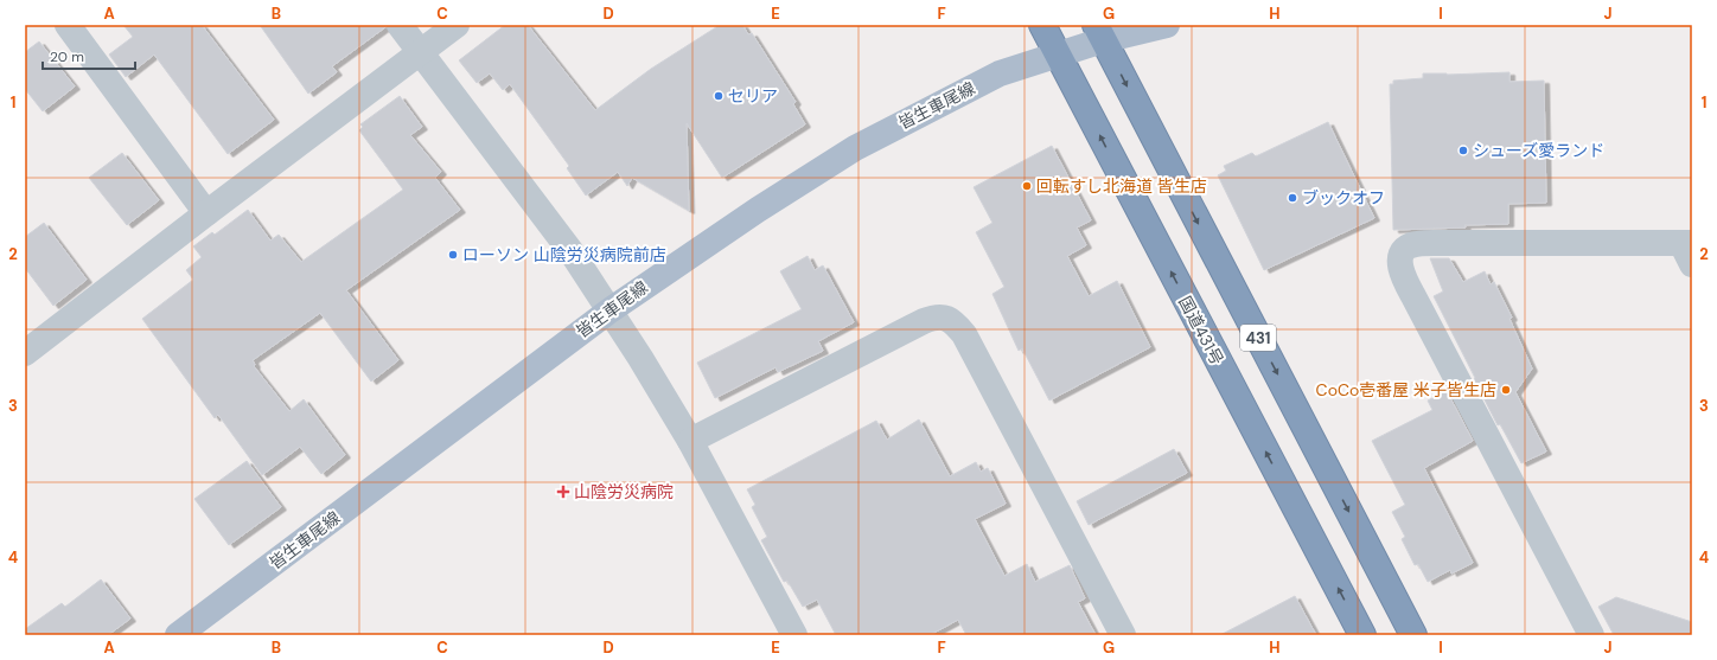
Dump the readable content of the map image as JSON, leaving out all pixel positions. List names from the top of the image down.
{
  "streets": {
    "highway": ["国道431号", "431"],
    "main road": ["皆生車尾線"]
  },
  "crossings": [
    ["皆生車尾線", "国道431号"],
    ["皆生車尾線", "431"]
  ],
  "places": {
    "other": [
      "セリア",
      "シューズ愛ランド",
      "回転すし北海道 皆生店",
      "ブックオフ",
      "ローソン 山陰労災病院前店",
      "CoCo壱番屋 米子皆生店"
    ],
    "health": ["山陰労災病院"]
  },
  "scale_bar": "20 m",
  "grid": {
    "columns": [
      "A",
      "B",
      "C",
      "D",
      "E",
      "F",
      "G",
      "H",
      "I",
      "J"
    ],
    "rows": [
      "1",
      "2",
      "3",
      "4"
    ]
  }
}
